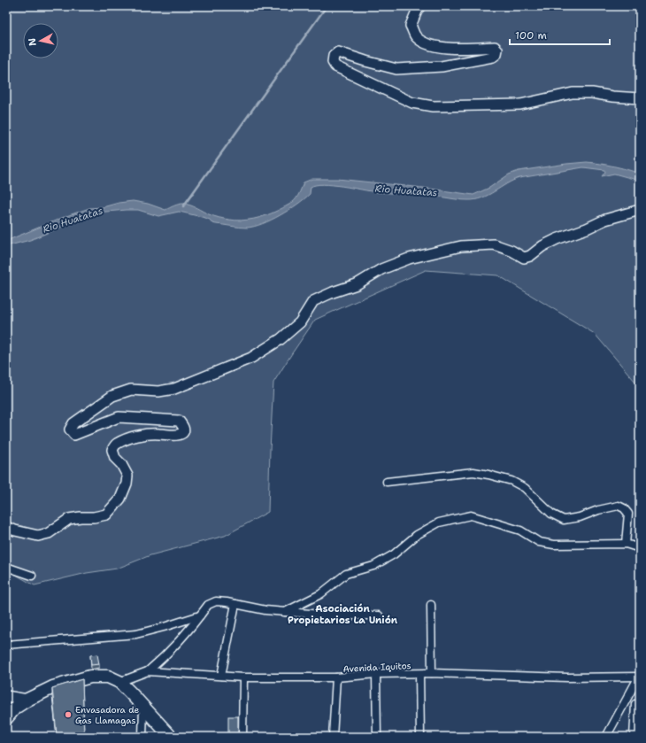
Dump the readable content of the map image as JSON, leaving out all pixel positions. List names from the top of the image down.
{
  "streets": {
    "street": ["Avenida Iquitos"]
  },
  "districts": ["Asociación Propietarios La Unión"],
  "water": ["Rio Huatatas"],
  "places": ["Envasadora de Gas Llamagas"],
  "scale_bar": "100 m",
  "north": "left"
}
